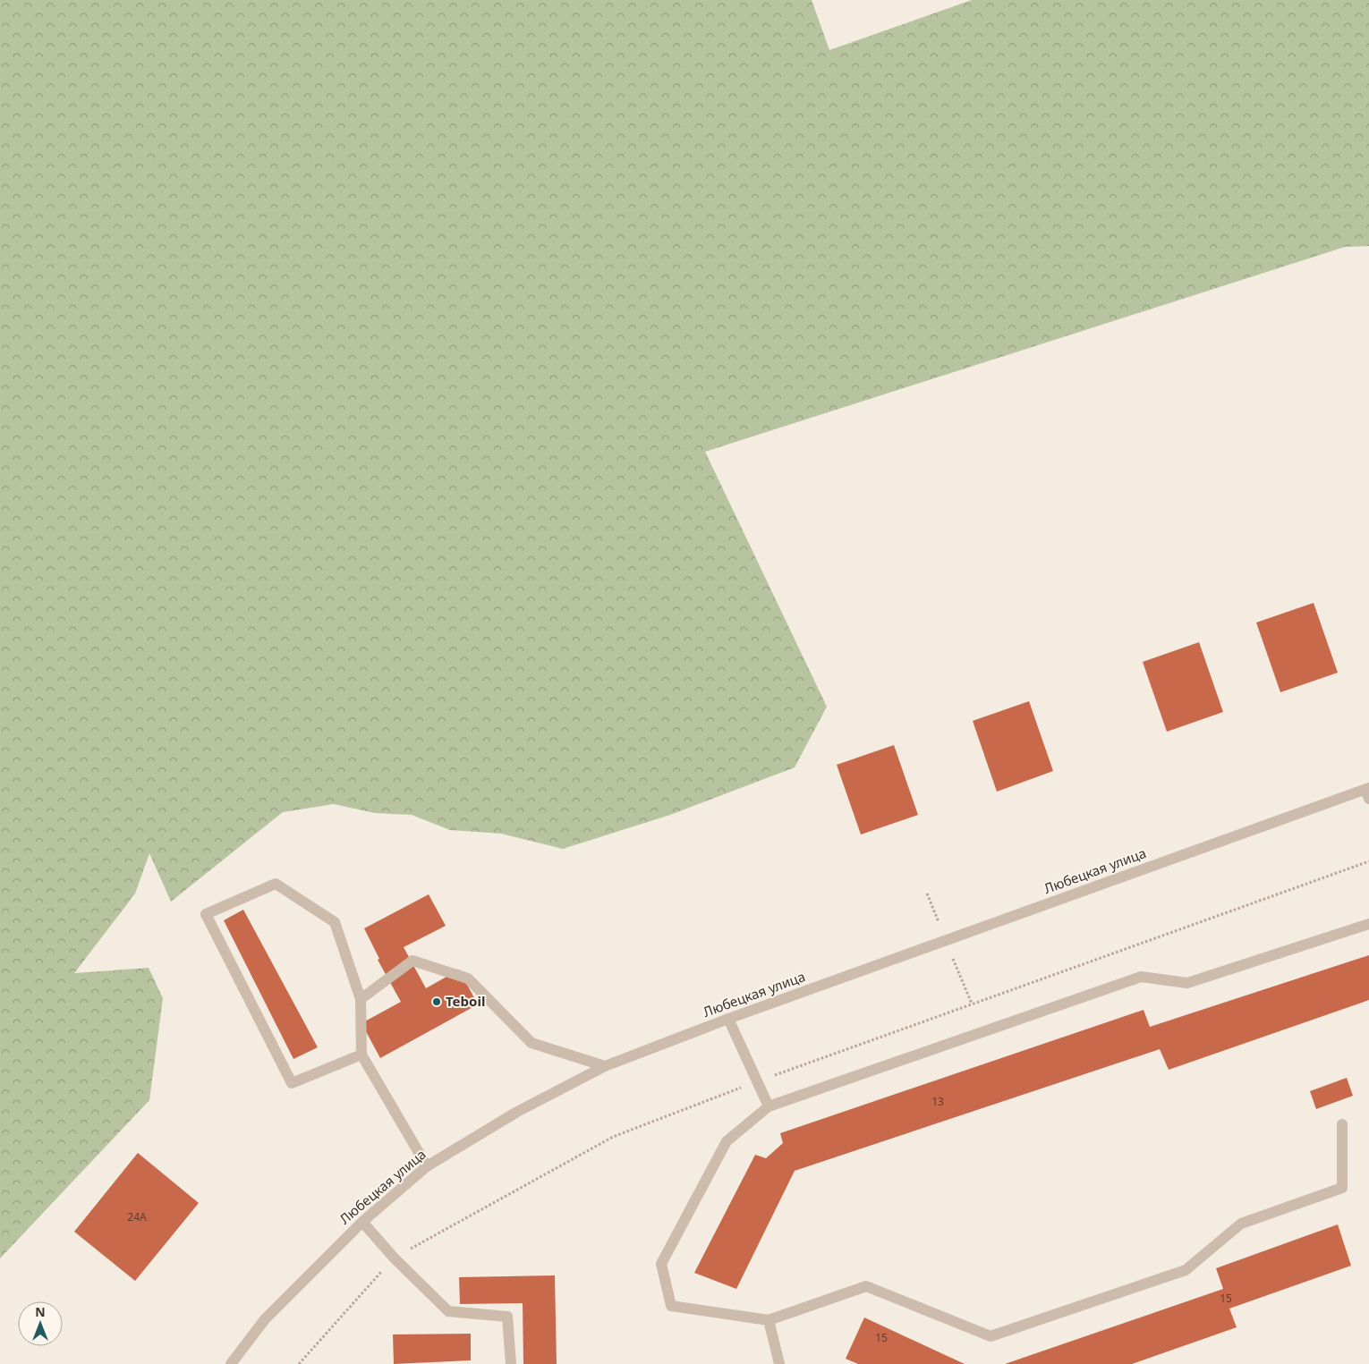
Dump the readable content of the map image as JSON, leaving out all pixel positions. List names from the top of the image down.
{
  "streets": {
    "street": ["Любецкая улица"]
  },
  "places": ["Teboil"],
  "house_numbers": [
    "13",
    "24А",
    "15",
    "15"
  ],
  "north": "top"
}
